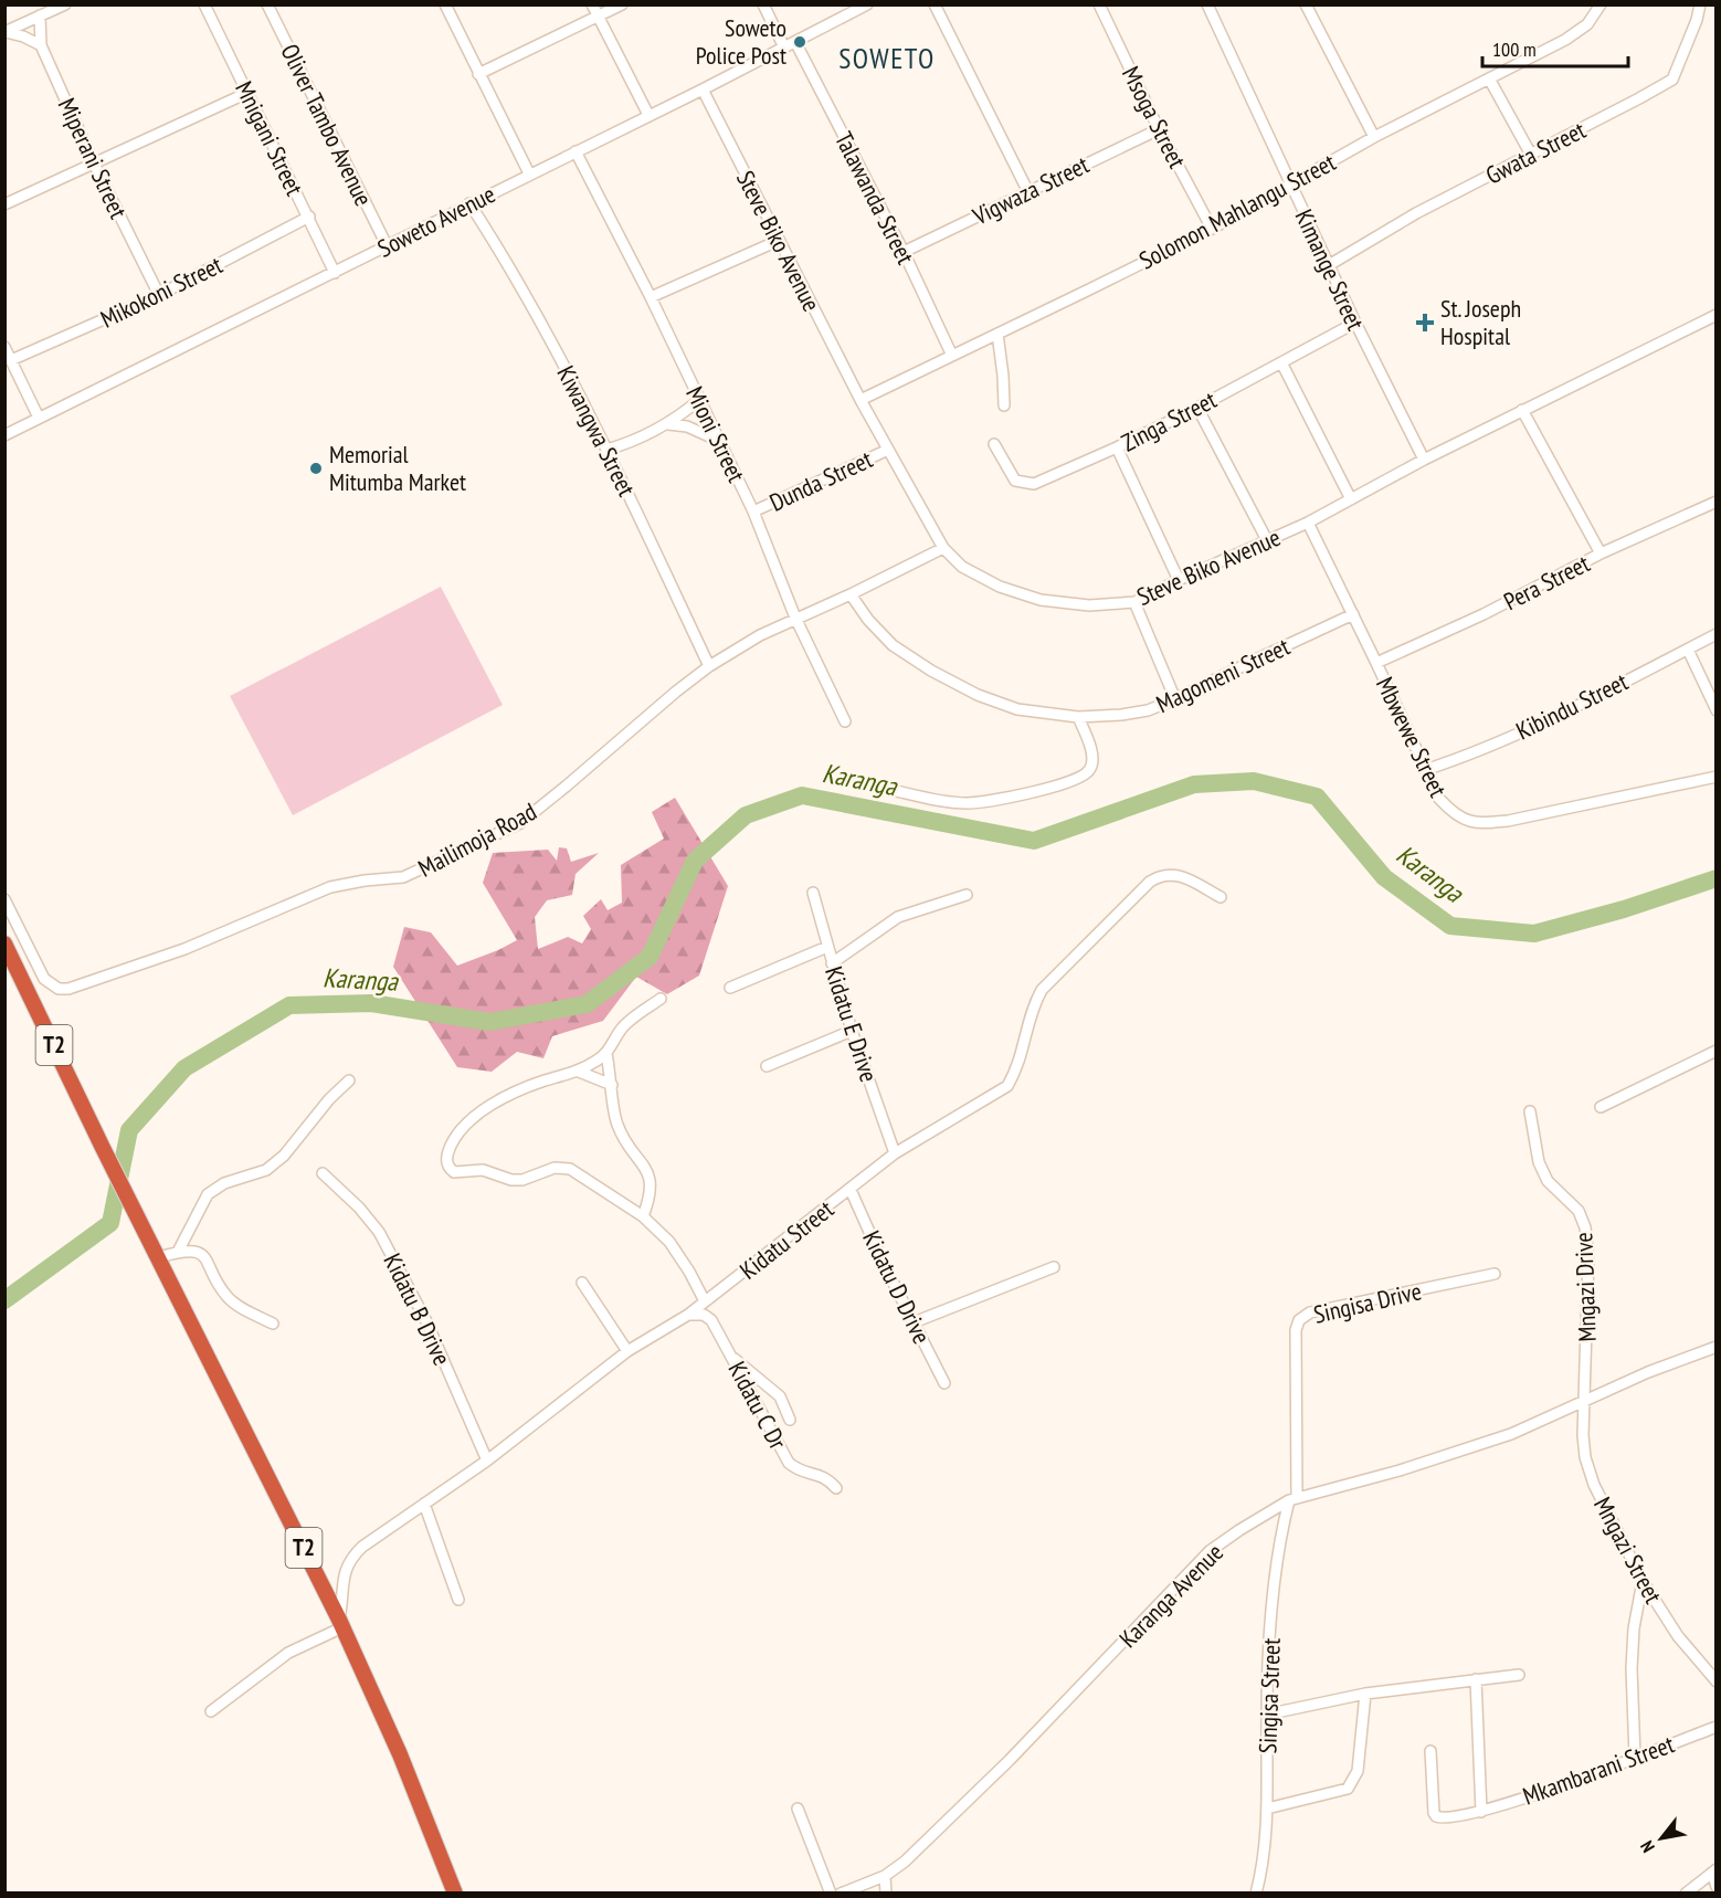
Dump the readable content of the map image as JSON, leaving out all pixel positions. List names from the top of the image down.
{
  "streets": {
    "highway": ["T2"],
    "street": [
      "Msoga Street",
      "Oliver Tambo Avenue",
      "Mnigani Street",
      "Gwata Street",
      "Miperani Street",
      "Vigwaza Street",
      "Talawanda Street",
      "Solomon Mahlangu Street",
      "Soweto Avenue",
      "Steve Biko Avenue",
      "Kimange Street",
      "Mikokoni Street",
      "Zinga Street",
      "Kiwangwa Street",
      "Mioni Street",
      "Dunda Street",
      "Pera Street",
      "Magomeni Street",
      "Kibindu Street",
      "Mbwewe Street",
      "Mailimoja Road",
      "Kidatu E Drive",
      "Kidatu Street",
      "Kidatu D Drive",
      "Mngazi Drive",
      "Singisa Drive",
      "Kidatu B Drive",
      "Kidatu C Dr",
      "Mngazi Street",
      "Karanga Avenue",
      "Singisa Street",
      "Mkambarani Street"
    ]
  },
  "crossings": [
    ["Msoga Street", "Vigwaza Street"],
    ["Msoga Street", "Solomon Mahlangu Street"],
    ["Oliver Tambo Avenue", "Soweto Avenue"],
    ["Mnigani Street", "Soweto Avenue"],
    ["Mnigani Street", "Mikokoni Street"],
    ["Gwata Street", "Kimange Street"],
    ["Miperani Street", "Mikokoni Street"],
    ["Vigwaza Street", "Talawanda Street"],
    ["Talawanda Street", "Solomon Mahlangu Street"],
    ["Talawanda Street", "Soweto Avenue"],
    ["Solomon Mahlangu Street", "Steve Biko Avenue"],
    ["Solomon Mahlangu Street", "Kimange Street"],
    ["Soweto Avenue", "Steve Biko Avenue"],
    ["Soweto Avenue", "Kiwangwa Street"],
    ["Soweto Avenue", "Mioni Street"],
    ["Steve Biko Avenue", "Kimange Street"],
    ["Steve Biko Avenue", "Dunda Street"],
    ["Steve Biko Avenue", "Mbwewe Street"],
    ["Steve Biko Avenue", "Mailimoja Road"],
    ["Kimange Street", "Zinga Street"],
    ["Kiwangwa Street", "Mailimoja Road"],
    ["Mioni Street", "Dunda Street"],
    ["Mioni Street", "Mailimoja Road"],
    ["Pera Street", "Mbwewe Street"],
    ["Magomeni Street", "Mbwewe Street"],
    ["Magomeni Street", "Mailimoja Road"],
    ["Kibindu Street", "Mbwewe Street"],
    ["Kidatu E Drive", "Kidatu Street"],
    ["T2", "Kidatu Street"],
    ["Kidatu Street", "Kidatu D Drive"],
    ["Kidatu Street", "Kidatu B Drive"],
    ["Kidatu Street", "Kidatu C Dr"],
    ["Mngazi Drive", "Mngazi Street"],
    ["Mngazi Drive", "Karanga Avenue"],
    ["Singisa Drive", "Karanga Avenue"],
    ["Singisa Drive", "Singisa Street"],
    ["Mngazi Street", "Karanga Avenue"],
    ["Karanga Avenue", "Singisa Street"]
  ],
  "districts": ["SOWETO"],
  "water": ["Karanga"],
  "places": {
    "other": ["Soweto Police Post", "Memorial Mitumba Market"],
    "health": ["St. Joseph Hospital"]
  },
  "scale_bar": "100 m",
  "north": "bottom left"
}
